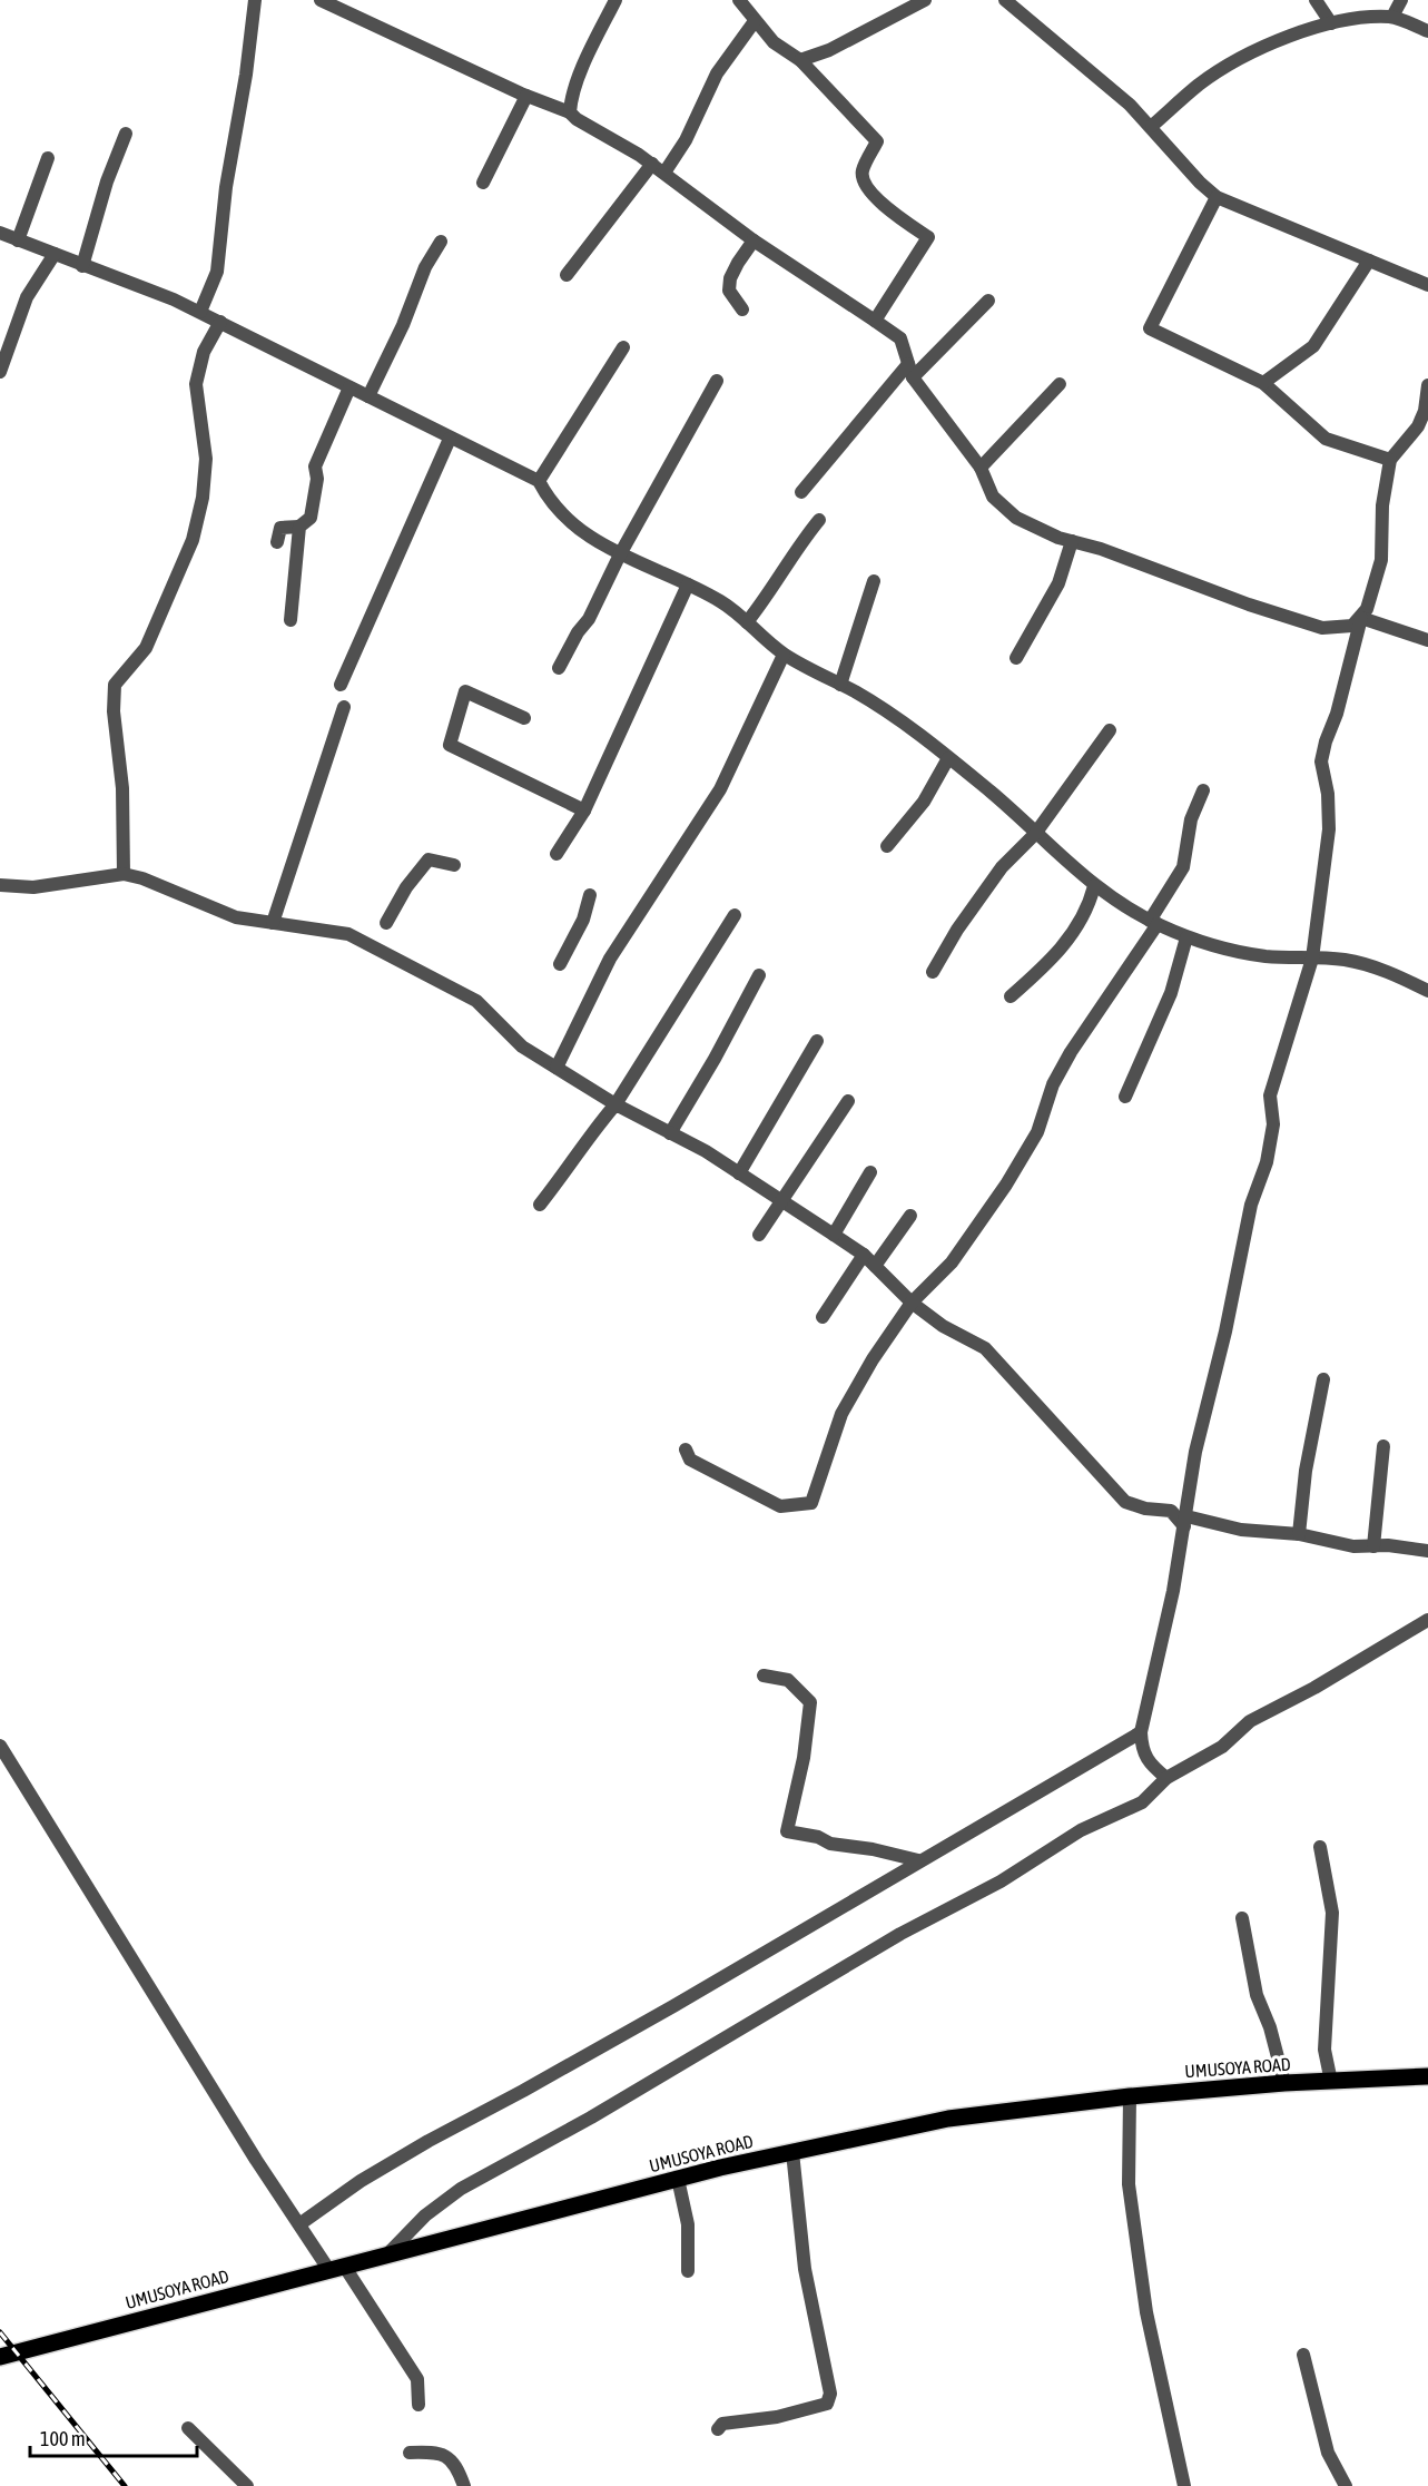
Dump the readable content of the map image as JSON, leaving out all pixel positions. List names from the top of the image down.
{
  "streets": {
    "main road": ["UMUSOYA ROAD"]
  },
  "scale_bar": "100 m"
}
